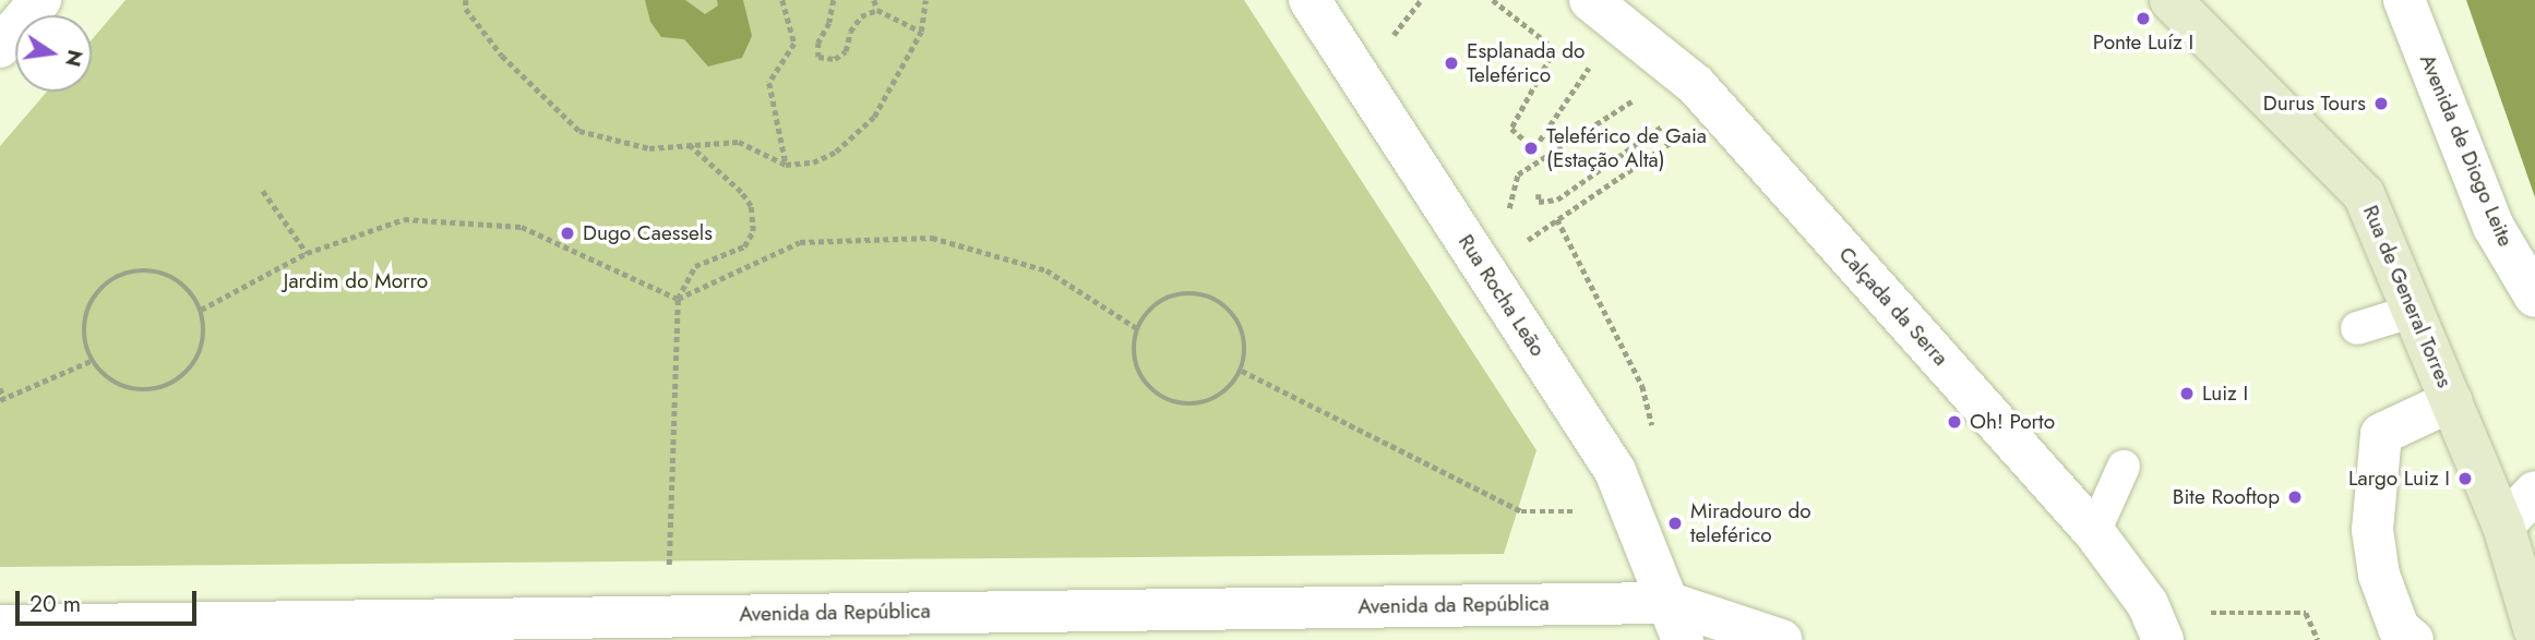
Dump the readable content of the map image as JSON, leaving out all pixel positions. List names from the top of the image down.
{
  "streets": {
    "main road": ["Rua de General Torres"],
    "street": [
      "Avenida de Diogo Leite",
      "Rua Rocha Leão",
      "Calçada da Serra",
      "Avenida da República"
    ]
  },
  "crossings": [
    ["Rua Rocha Leão", "Avenida da República"]
  ],
  "parks": ["Jardim do Morro"],
  "places": [
    "Ponte Luíz I",
    "Esplanada do Teleférico",
    "Durus Tours",
    "Teleférico de Gaia (Estação Alta)",
    "Dugo Caessels",
    "Luiz I",
    "Oh! Porto",
    "Largo Luiz I",
    "Bite Rooftop",
    "Miradouro do teleférico"
  ],
  "scale_bar": "20 m",
  "north": "right"
}
